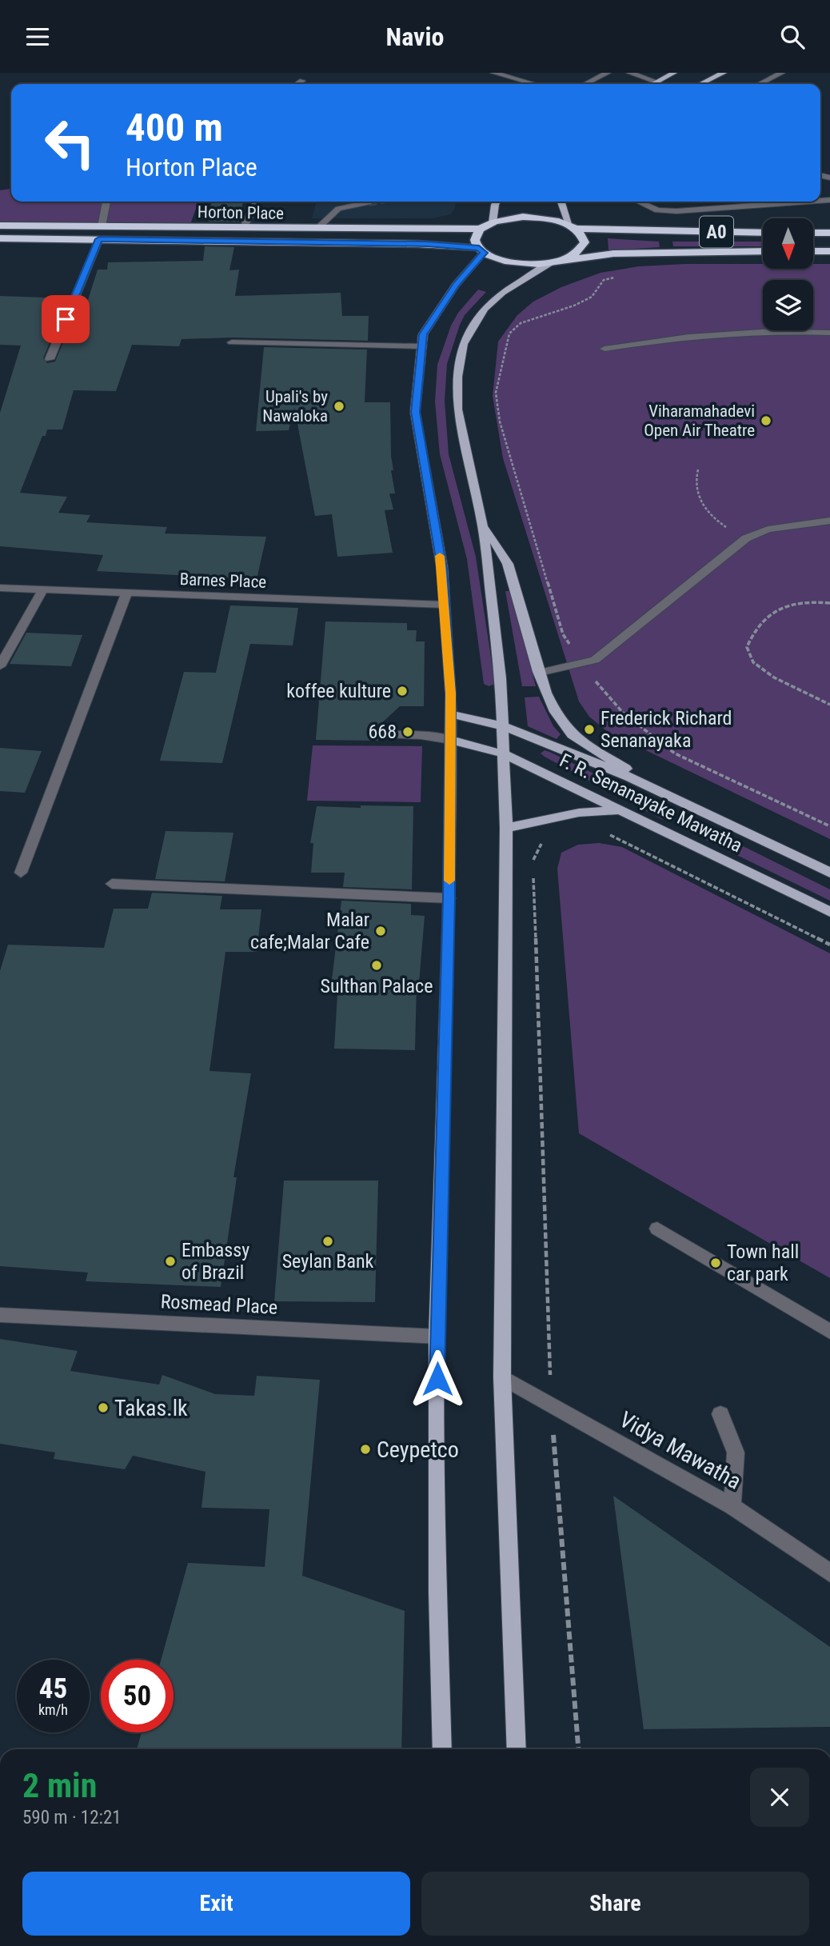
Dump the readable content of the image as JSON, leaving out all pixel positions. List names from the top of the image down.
{
  "streets": {
    "highway": ["Horton Place", "A0"],
    "main road": ["F. R. Senanayake Mawatha"],
    "street": ["Barnes Place", "Rosmead Place", "Vidya Mawatha"]
  },
  "crossings": [
    ["Horton Place", "A0"]
  ],
  "places": [
    "Upali's by Nawaloka",
    "Viharamahadevi Open Air Theatre",
    "koffee kulture",
    "Frederick Richard Senanayaka",
    "668",
    "Malar cafe;Malar Cafe",
    "Sulthan Palace",
    "Seylan Bank",
    "Embassy of Brazil",
    "Town hall car park",
    "Takas.lk",
    "Ceypetco"
  ],
  "north": "bottom",
  "page": {
    "header": "Navio",
    "turn": ["400 m", "Horton Place"],
    "speed": "45 km/h",
    "limit": "50",
    "heading": ["2 min", "590 m · 12:21"],
    "buttons": ["Exit", "Share"]
  }
}
